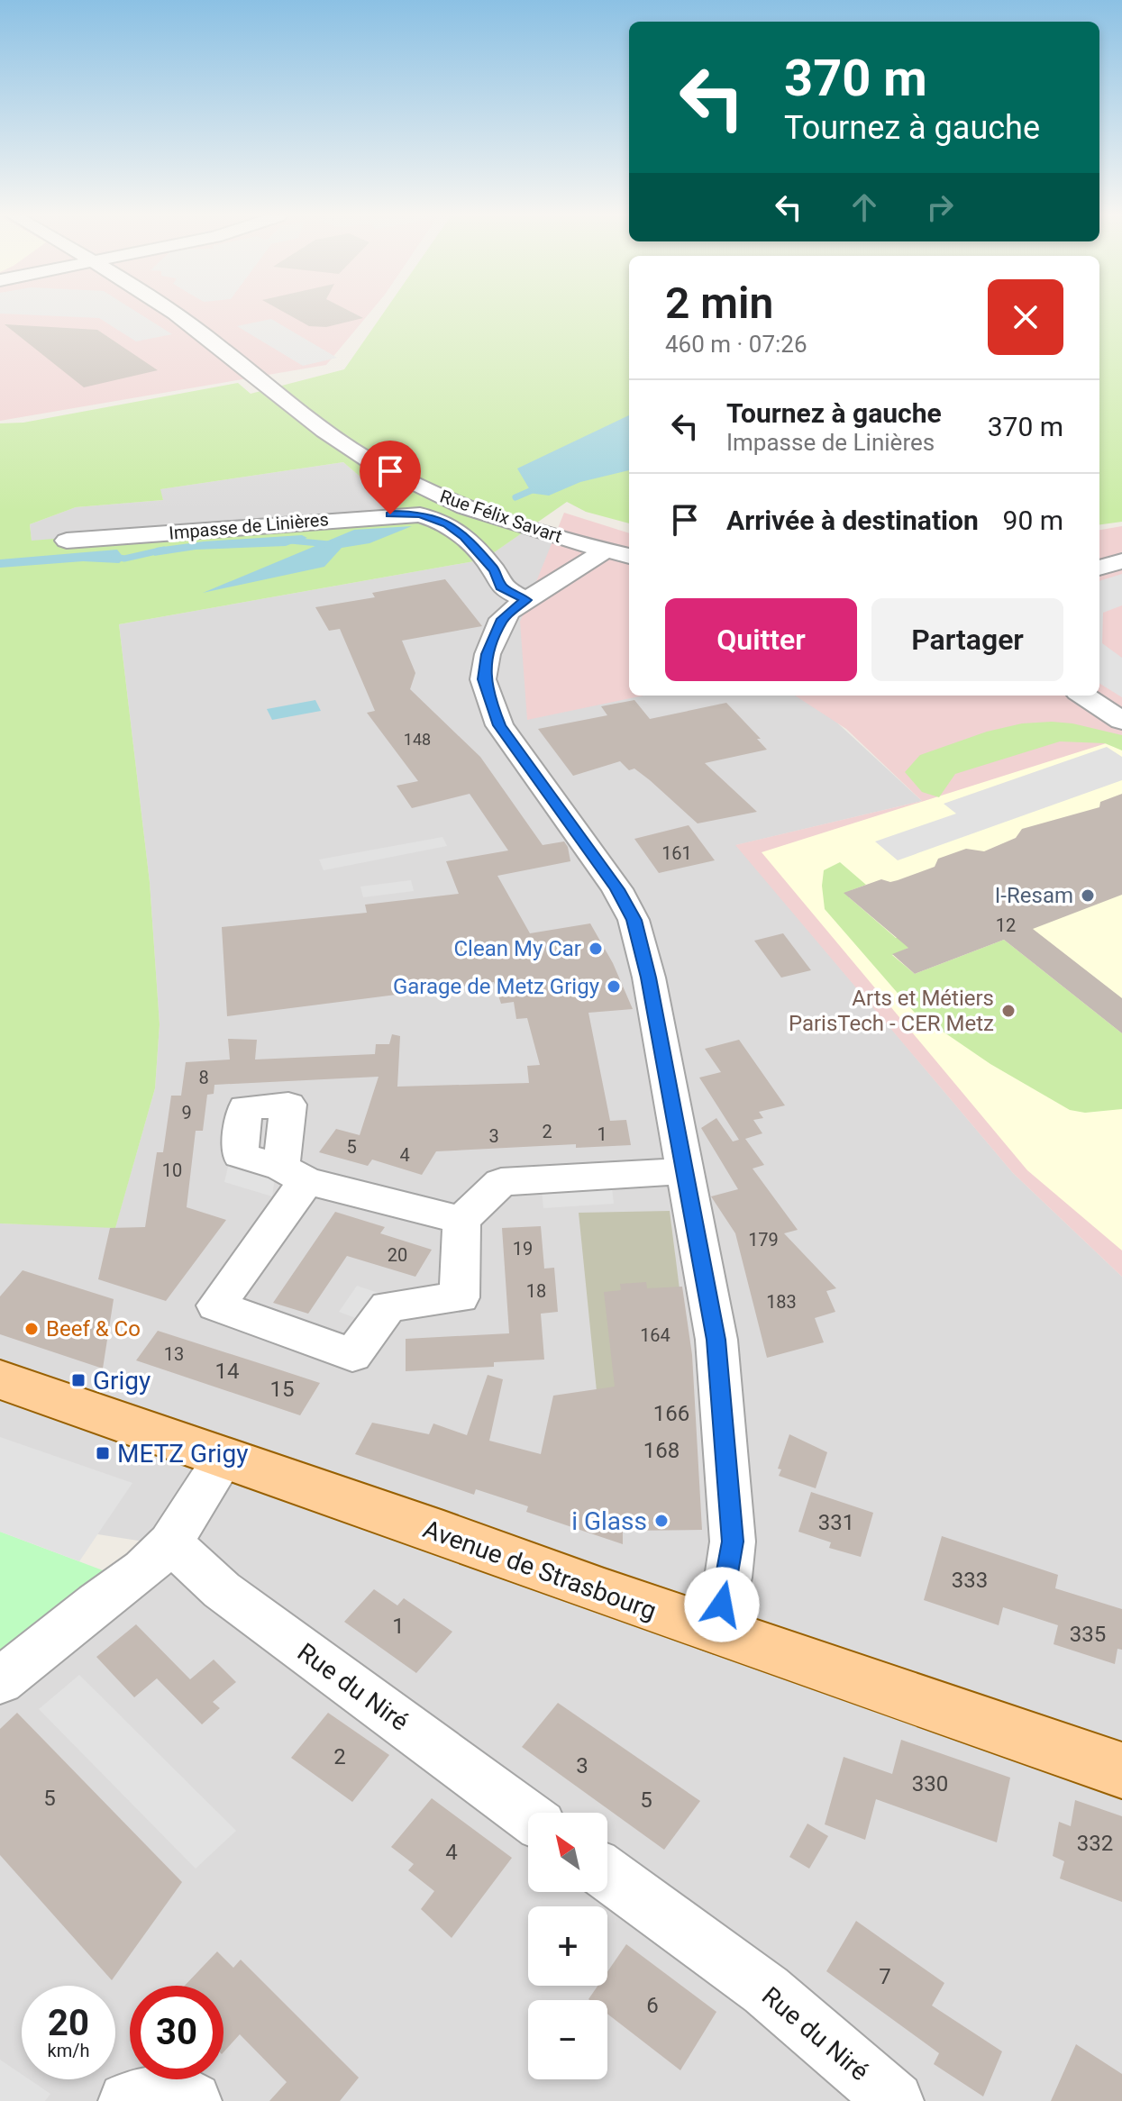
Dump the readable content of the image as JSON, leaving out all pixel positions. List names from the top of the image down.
{
  "streets": {
    "main road": ["Avenue de Strasbourg"],
    "street": ["Rue Félix Savart", "Impasse de Linières", "Rue du Niré"]
  },
  "places": {
    "other": [
      "I-Resam",
      "Clean My Car",
      "Garage de Metz Grigy",
      "Arts et Métiers ParisTech - CER Metz",
      "Beef & Co",
      "i Glass"
    ],
    "transit": ["Grigy", "METZ Grigy"]
  },
  "house_numbers": [
    "148",
    "161",
    "12",
    "8",
    "9",
    "2",
    "1",
    "3",
    "5",
    "4",
    "10",
    "179",
    "19",
    "20",
    "18",
    "183",
    "164",
    "13",
    "14",
    "15",
    "166",
    "168",
    "331",
    "333",
    "1",
    "335",
    "2",
    "3",
    "330",
    "5",
    "5",
    "332",
    "4",
    "7",
    "6"
  ],
  "north": "top left",
  "page": {
    "turn": ["370 m", "Tournez à gauche"],
    "heading": ["2 min", "460 m · 07:26"],
    "list": [
      {
        "name": "Tournez à gauche",
        "note": "Impasse de Linières",
        "value": "370 m"
      },
      {
        "name": "Arrivée à destination",
        "value": "90 m"
      }
    ],
    "buttons": ["Quitter", "Partager"],
    "map_buttons": ["+", "−"],
    "speed": "20 km/h",
    "limit": "30"
  }
}
